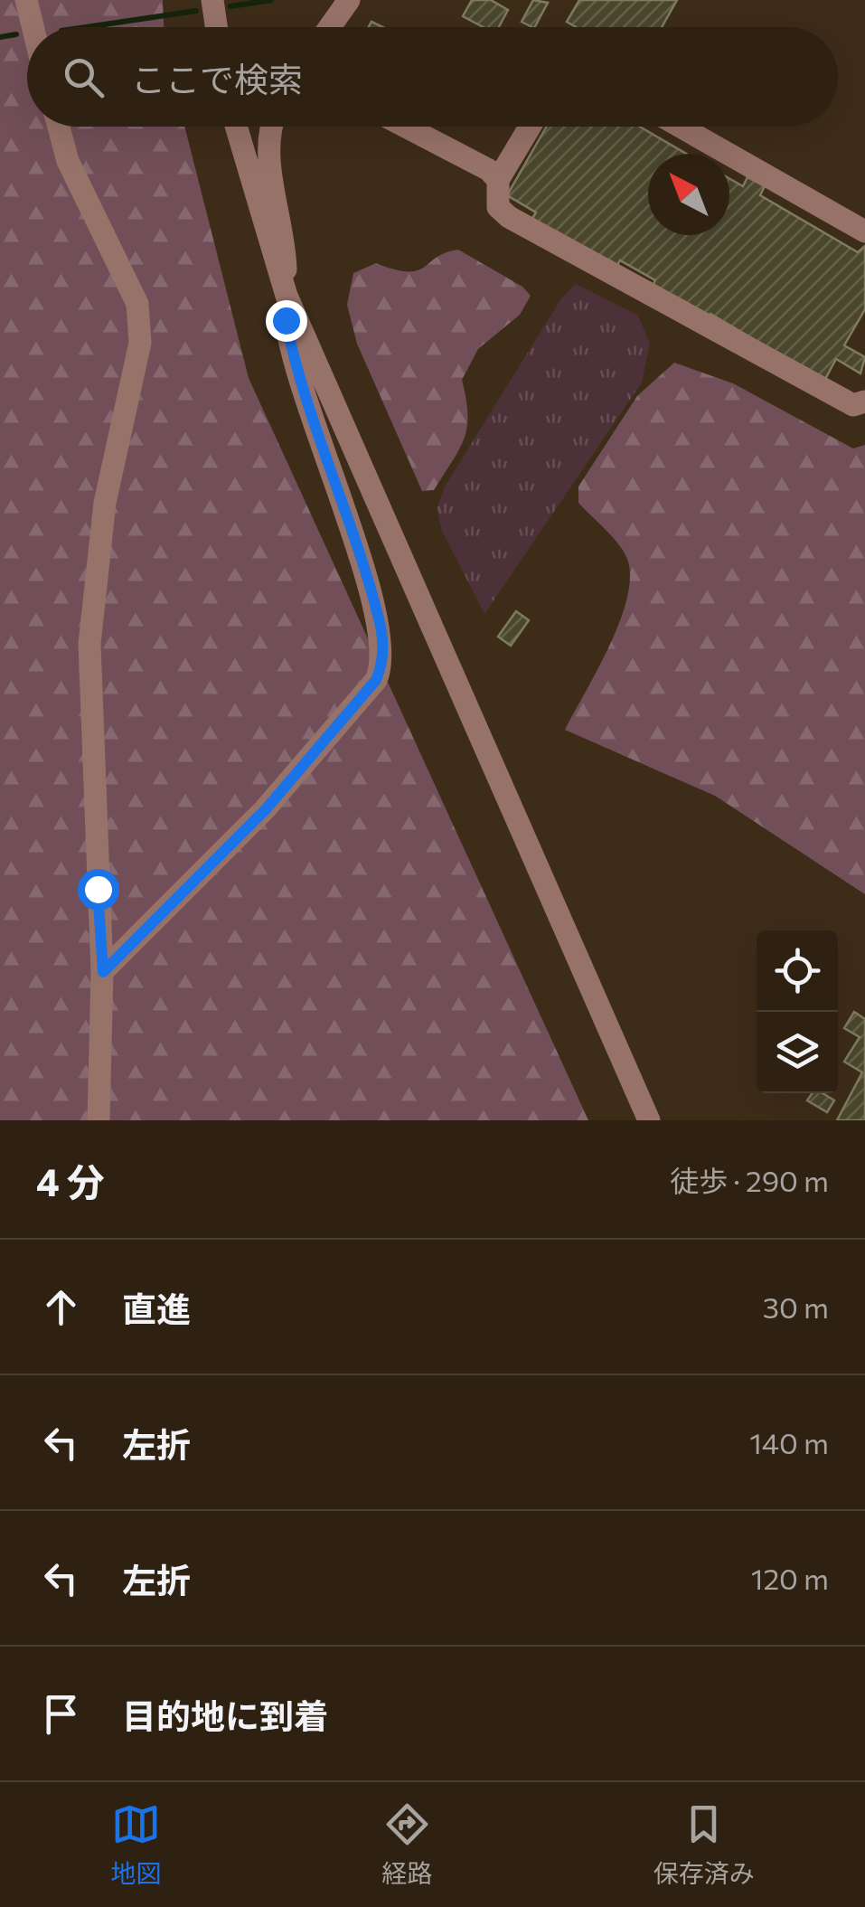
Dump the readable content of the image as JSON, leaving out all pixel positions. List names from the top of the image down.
{
  "north": "top left",
  "page": {
    "search": "ここで検索",
    "heading": ["4 分", "徒歩 · 290 m"],
    "list": [
      ["直進", "30 m"],
      ["左折", "140 m"],
      ["左折", "120 m"],
      "目的地に到着"
    ],
    "nav": ["地図", "経路", "保存済み"]
  }
}
